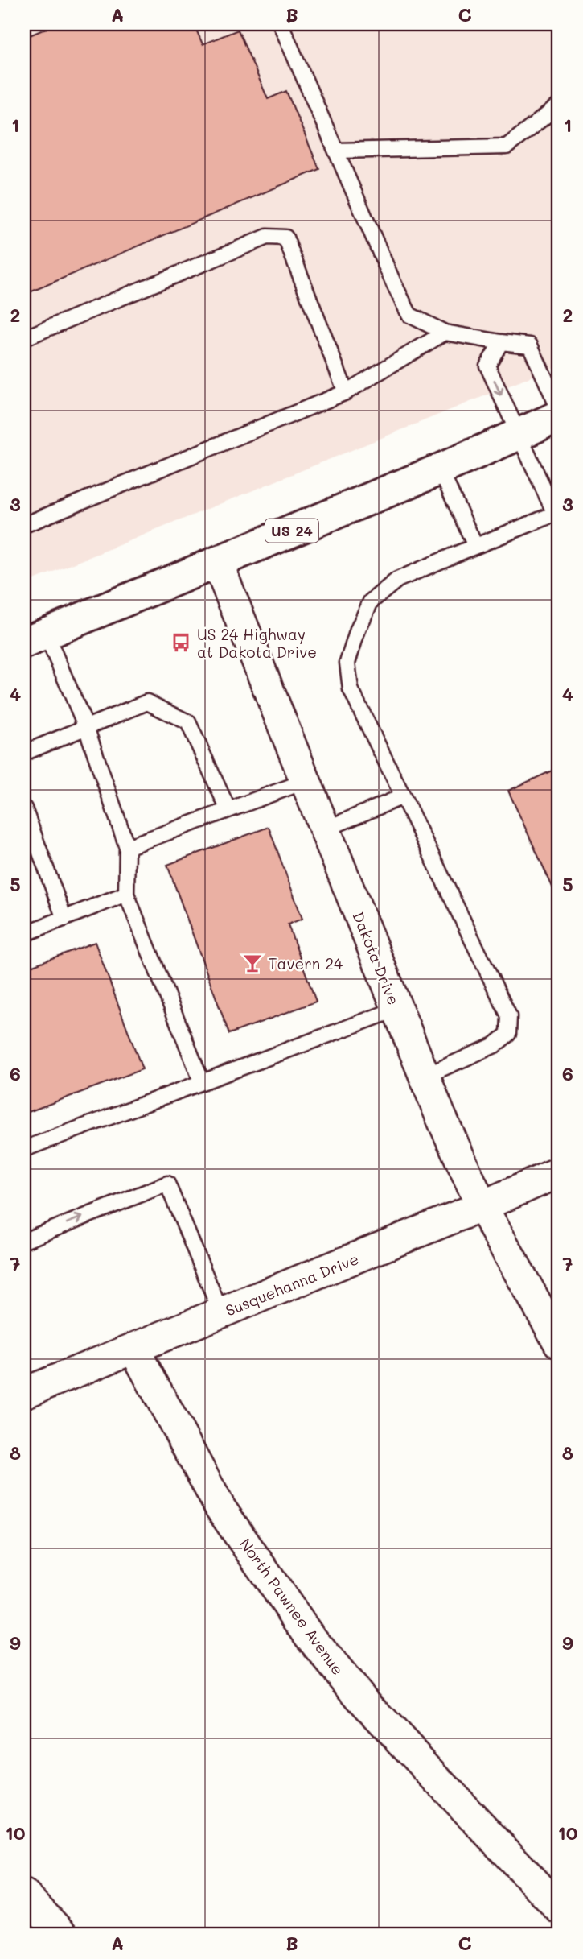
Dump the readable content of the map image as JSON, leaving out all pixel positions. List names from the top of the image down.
{
  "streets": {
    "highway": ["US 24"],
    "street": ["Dakota Drive", "Susquehanna Drive", "North Pawnee Avenue"]
  },
  "crossings": [
    ["US 24", "Dakota Drive"],
    ["Dakota Drive", "Susquehanna Drive"],
    ["Susquehanna Drive", "North Pawnee Avenue"]
  ],
  "places": {
    "bus stop": ["US 24 Highway at Dakota Drive"],
    "bar": ["Tavern 24"]
  },
  "grid": {
    "columns": ["A", "B", "C"],
    "rows": [
      "1",
      "2",
      "3",
      "4",
      "5",
      "6",
      "7",
      "8",
      "9",
      "10"
    ]
  }
}
